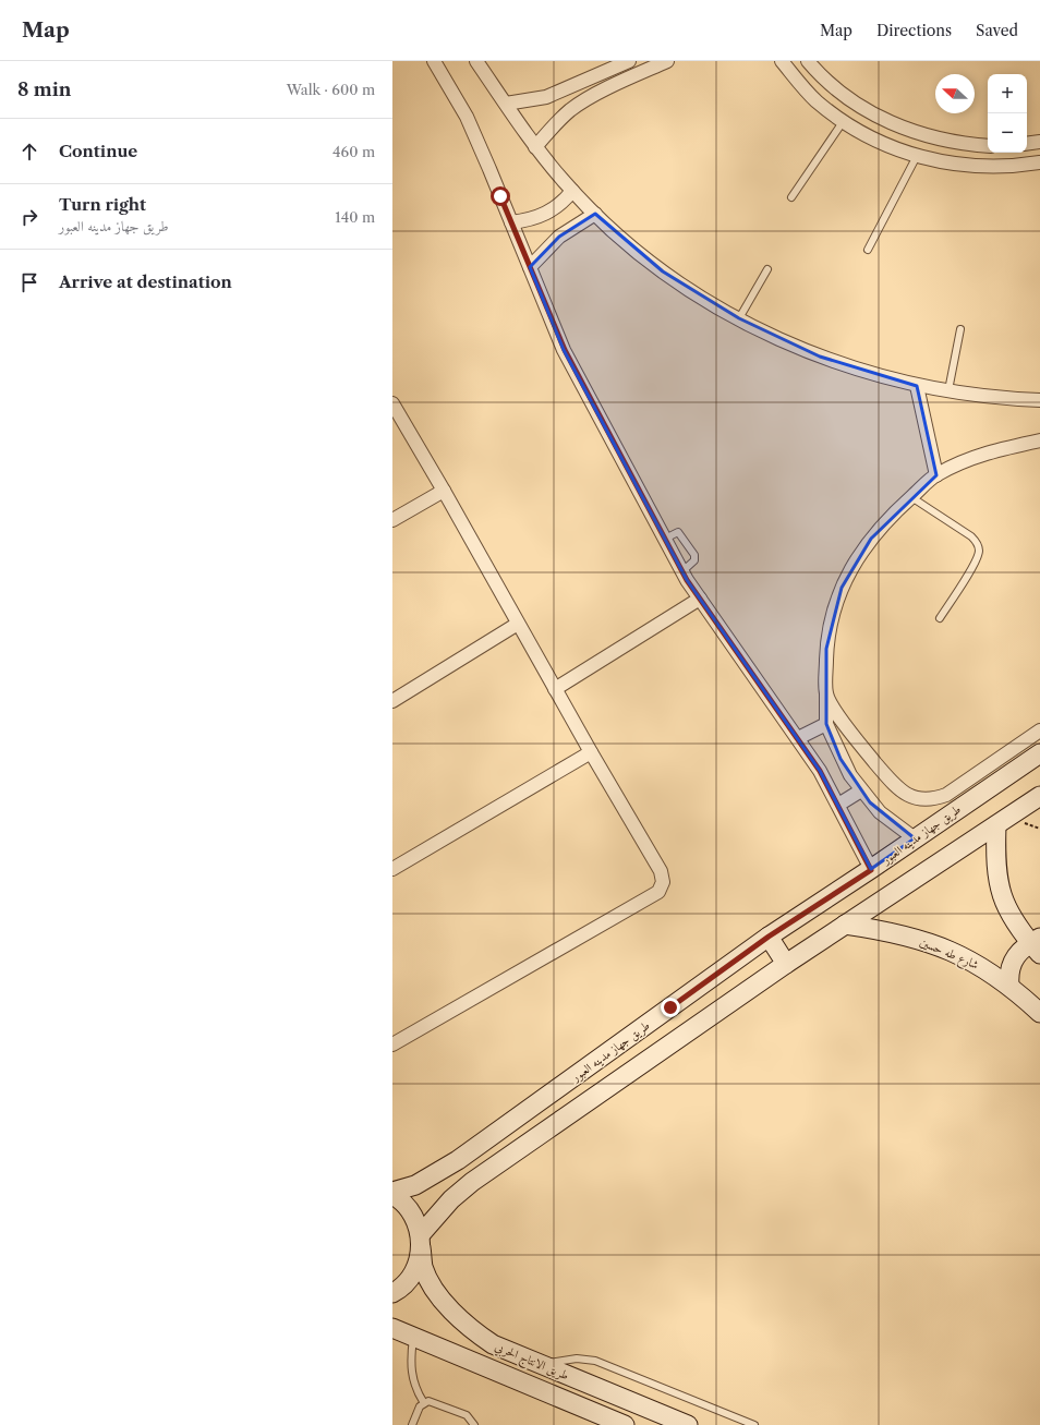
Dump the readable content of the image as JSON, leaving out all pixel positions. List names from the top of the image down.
{
  "streets": {
    "main road": ["طريق جهاز مدينه العبور", "شارع طه حسين", "طريق الانتاج الحربي"]
  },
  "north": "left",
  "page": {
    "header": "Map",
    "nav": ["Map", "Directions", "Saved"],
    "heading": ["8 min", "Walk · 600 m"],
    "map_buttons": ["+", "−"],
    "list": [
      ["Continue", "460 m"],
      ["Turn right", "طريق جهاز مدينه العبور", "140 m"],
      "Arrive at destination"
    ]
  }
}
